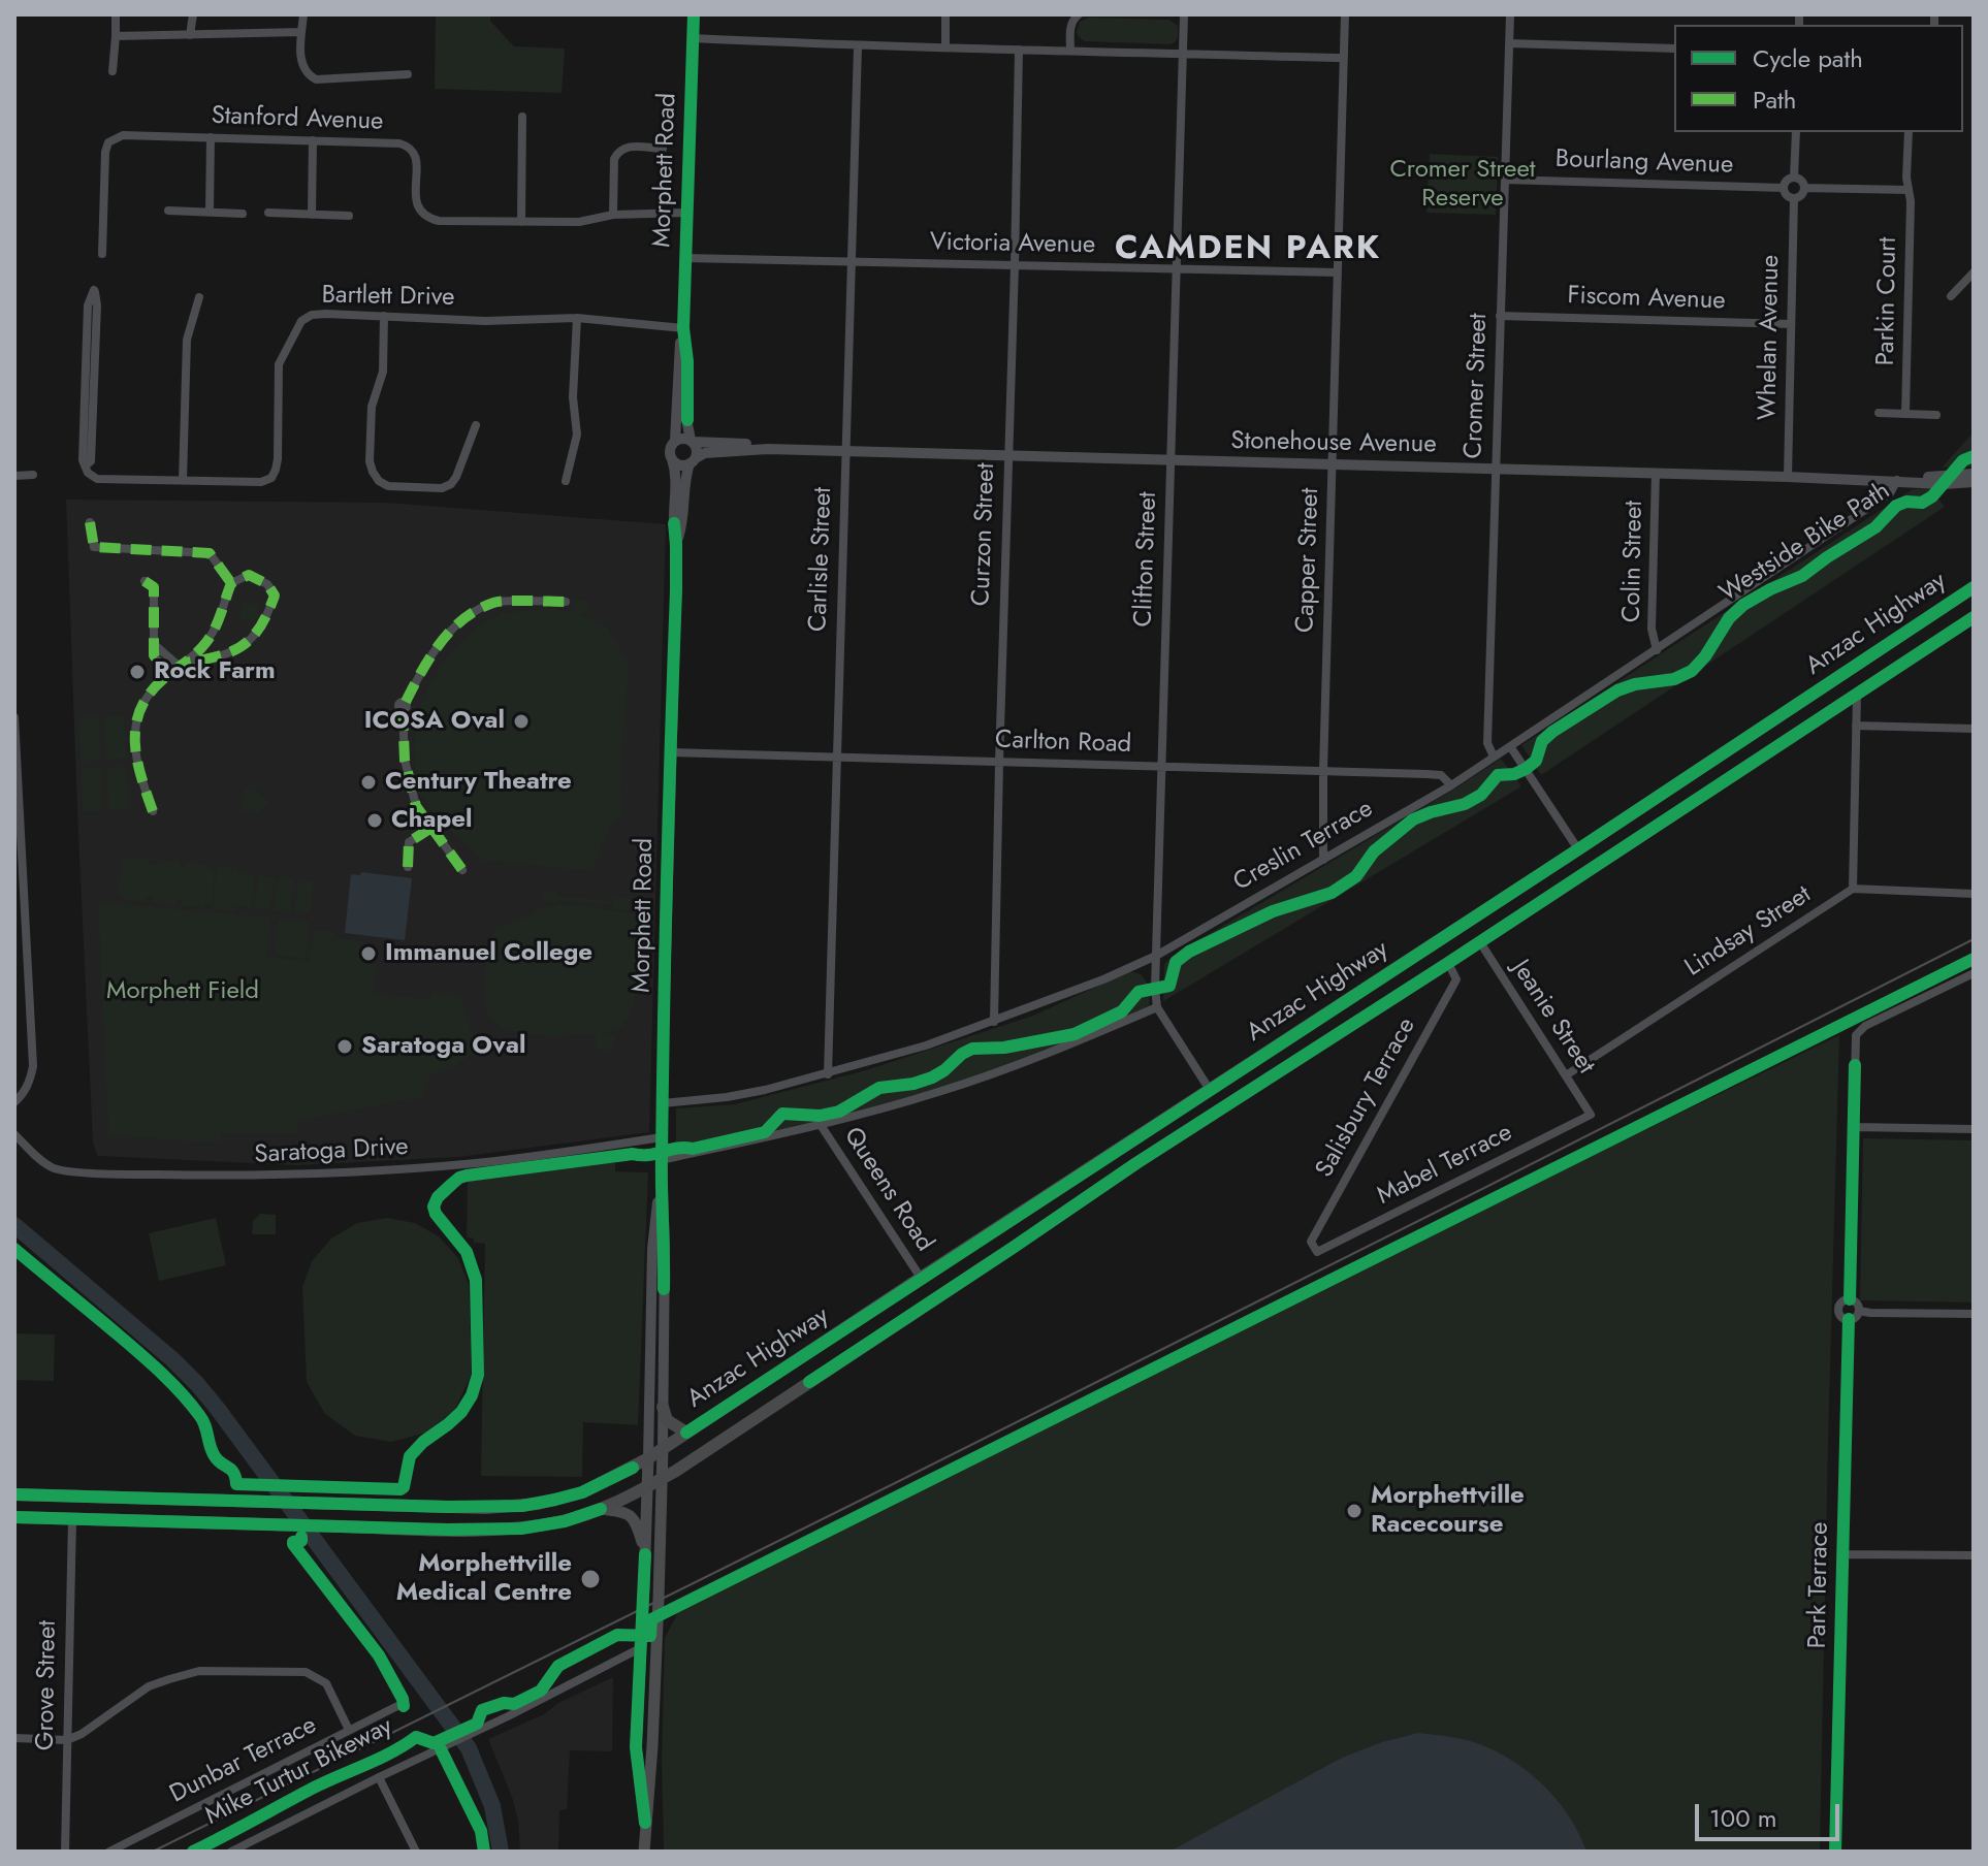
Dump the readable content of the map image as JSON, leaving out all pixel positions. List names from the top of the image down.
{
  "streets": {
    "highway": ["Anzac Highway"],
    "main road": ["Morphett Road"],
    "street": [
      "Stanford Avenue",
      "Bourlang Avenue",
      "Victoria Avenue",
      "Bartlett Drive",
      "Fiscom Avenue",
      "Parkin Court",
      "Whelan Avenue",
      "Cromer Street",
      "Stonehouse Avenue",
      "Curzon Street",
      "Carlisle Street",
      "Clifton Street",
      "Capper Street",
      "Colin Street",
      "Carlton Road",
      "Creslin Terrace",
      "Lindsay Street",
      "Jeanie Street",
      "Salisbury Terrace",
      "Saratoga Drive",
      "Mabel Terrace",
      "Queens Road",
      "Park Terrace",
      "Grove Street",
      "Dunbar Terrace"
    ],
    "cycle path": ["Westside Bike Path", "Mike Turtur Bikeway"]
  },
  "crossings": [
    ["Stanford Avenue", "Morphett Road"],
    ["Bourlang Avenue", "Whelan Avenue"],
    ["Bourlang Avenue", "Cromer Street"],
    ["Morphett Road", "Victoria Avenue"],
    ["Morphett Road", "Bartlett Drive"],
    ["Morphett Road", "Stonehouse Avenue"],
    ["Morphett Road", "Anzac Highway"],
    ["Morphett Road", "Carlton Road"],
    ["Morphett Road", "Creslin Terrace"],
    ["Morphett Road", "Saratoga Drive"],
    ["Victoria Avenue", "Curzon Street"],
    ["Victoria Avenue", "Carlisle Street"],
    ["Victoria Avenue", "Clifton Street"],
    ["Victoria Avenue", "Capper Street"],
    ["Fiscom Avenue", "Whelan Avenue"],
    ["Fiscom Avenue", "Cromer Street"],
    ["Whelan Avenue", "Stonehouse Avenue"],
    ["Cromer Street", "Stonehouse Avenue"],
    ["Cromer Street", "Creslin Terrace"],
    ["Stonehouse Avenue", "Curzon Street"],
    ["Stonehouse Avenue", "Carlisle Street"],
    ["Stonehouse Avenue", "Clifton Street"],
    ["Stonehouse Avenue", "Capper Street"],
    ["Stonehouse Avenue", "Colin Street"],
    ["Stonehouse Avenue", "Creslin Terrace"],
    ["Curzon Street", "Carlton Road"],
    ["Curzon Street", "Creslin Terrace"],
    ["Carlisle Street", "Carlton Road"],
    ["Carlisle Street", "Creslin Terrace"],
    ["Clifton Street", "Carlton Road"],
    ["Clifton Street", "Creslin Terrace"],
    ["Capper Street", "Carlton Road"],
    ["Capper Street", "Creslin Terrace"],
    ["Colin Street", "Creslin Terrace"],
    ["Anzac Highway", "Jeanie Street"],
    ["Anzac Highway", "Salisbury Terrace"],
    ["Anzac Highway", "Queens Road"],
    ["Anzac Highway", "Grove Street"],
    ["Carlton Road", "Creslin Terrace"],
    ["Lindsay Street", "Jeanie Street"],
    ["Jeanie Street", "Mabel Terrace"],
    ["Salisbury Terrace", "Mabel Terrace"]
  ],
  "districts": ["CAMDEN PARK"],
  "parks": ["Cromer Street Reserve", "Morphett Field"],
  "places": [
    "Rock Farm",
    "ICOSA Oval",
    "Century Theatre",
    "Chapel",
    "Immanuel College",
    "Saratoga Oval",
    "Morphettville Racecourse",
    "Morphettville Medical Centre"
  ],
  "legend": ["Cycle path", "Path"],
  "scale_bar": "100 m"
}
